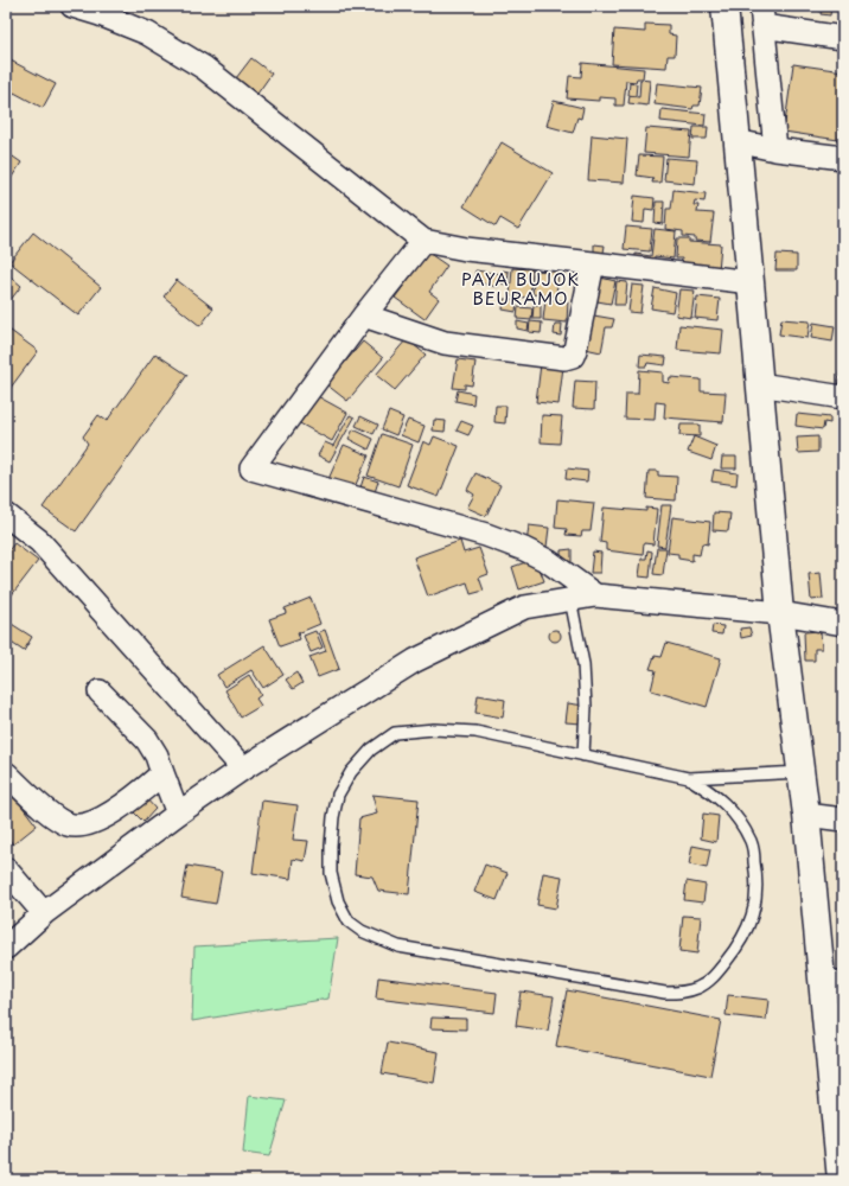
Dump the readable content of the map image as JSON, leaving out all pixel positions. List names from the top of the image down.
{
  "districts": ["PAYA BUJOK BEURAMO"]
}
